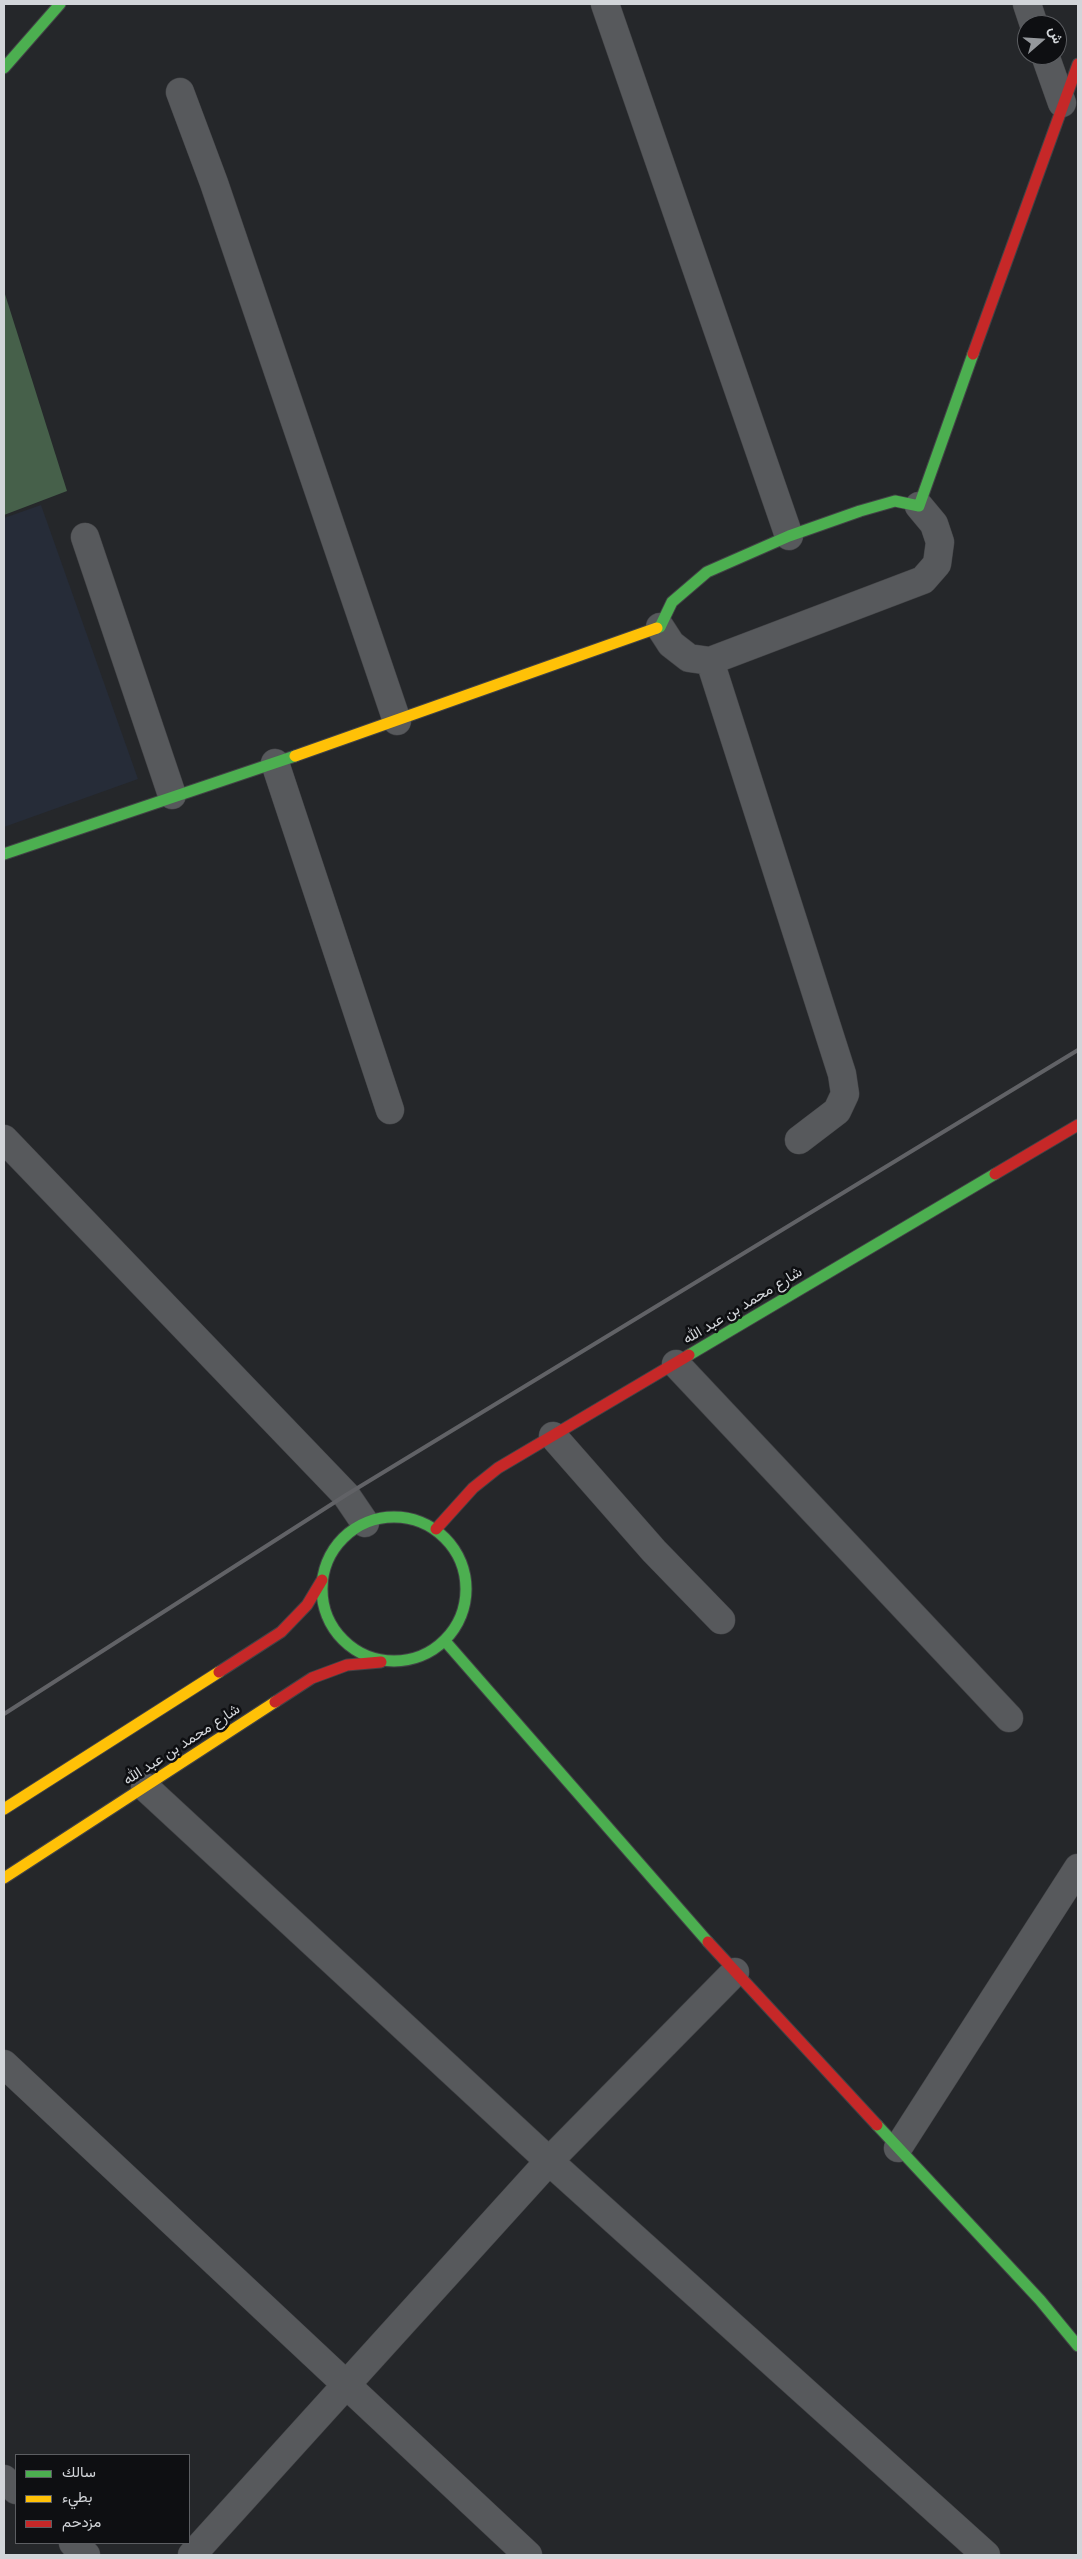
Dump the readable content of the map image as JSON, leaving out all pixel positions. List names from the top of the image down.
{
  "streets": {
    "street": ["شارع محمد بن عبد الله"]
  },
  "legend": ["سالك", "بطيء", "مزدحم"],
  "north": "right"
}
